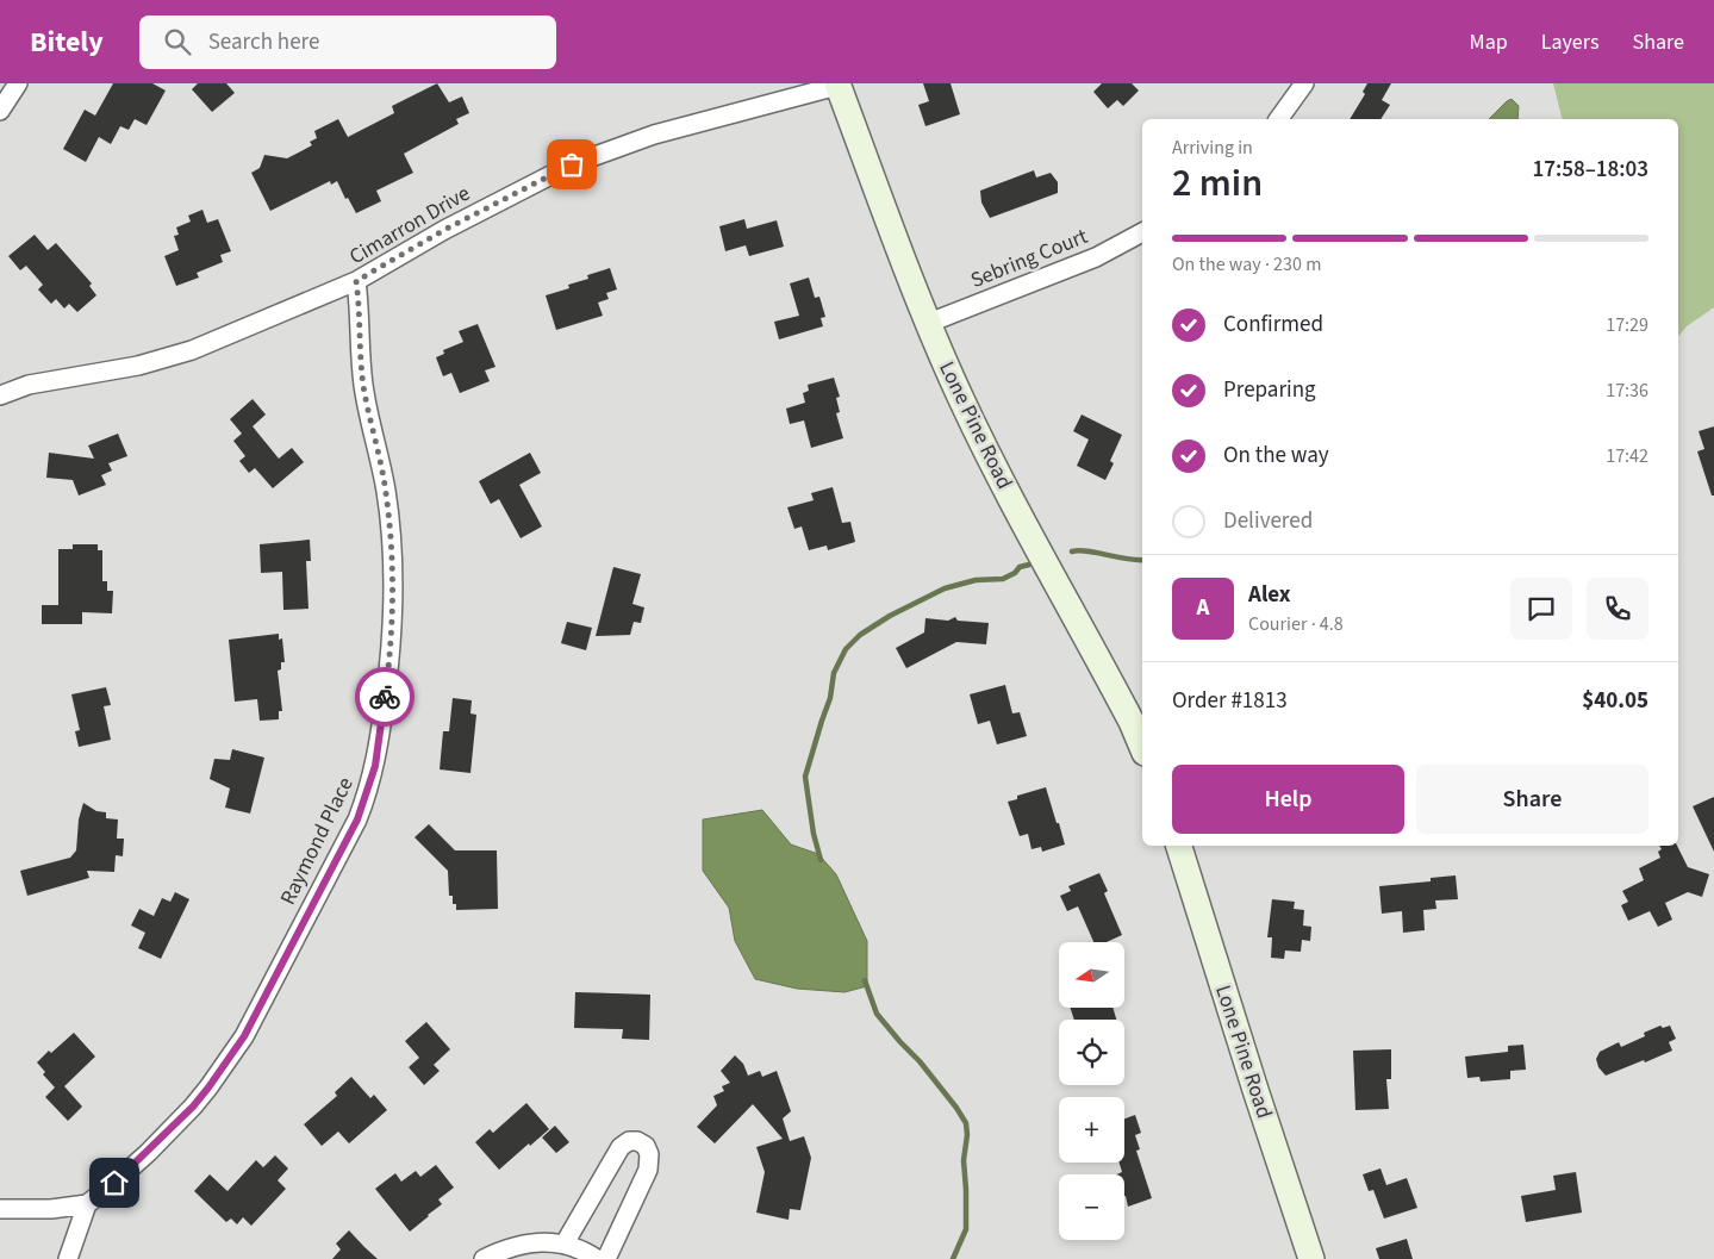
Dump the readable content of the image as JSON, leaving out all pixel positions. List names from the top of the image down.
{
  "streets": {
    "street": [
      "Cimarron Drive",
      "Sebring Court",
      "Lone Pine Road",
      "Raymond Place"
    ]
  },
  "crossings": [
    ["Cimarron Drive", "Lone Pine Road"],
    ["Cimarron Drive", "Raymond Place"],
    ["Sebring Court", "Lone Pine Road"]
  ],
  "north": "left",
  "page": {
    "header": "Bitely",
    "search": "Search here",
    "nav": ["Map", "Layers", "Share"],
    "heading": ["2 min", "Arriving in", "17:58–18:03"],
    "panel": [
      "Alex",
      "Courier · 4.8",
      "Order #1813",
      "$40.05"
    ],
    "bar": "On the way · 230 m",
    "list": [
      ["Confirmed", "17:29"],
      ["Preparing", "17:36"],
      ["On the way", "17:42"],
      "Delivered"
    ],
    "round": "A",
    "buttons": ["Help", "Share"],
    "map_buttons": ["+", "−"]
  }
}
